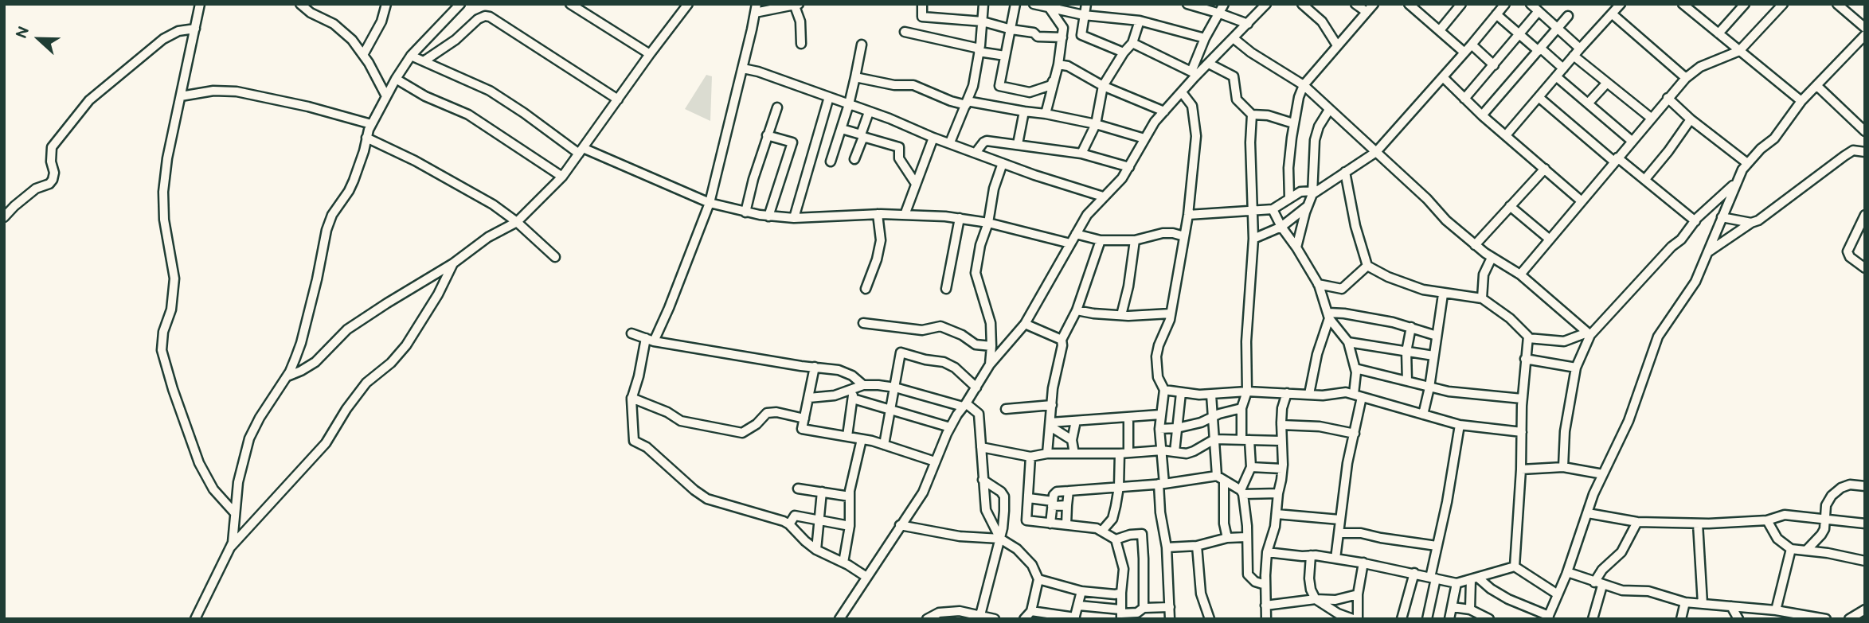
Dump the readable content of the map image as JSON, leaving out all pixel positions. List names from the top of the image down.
{
  "north": "left"
}
